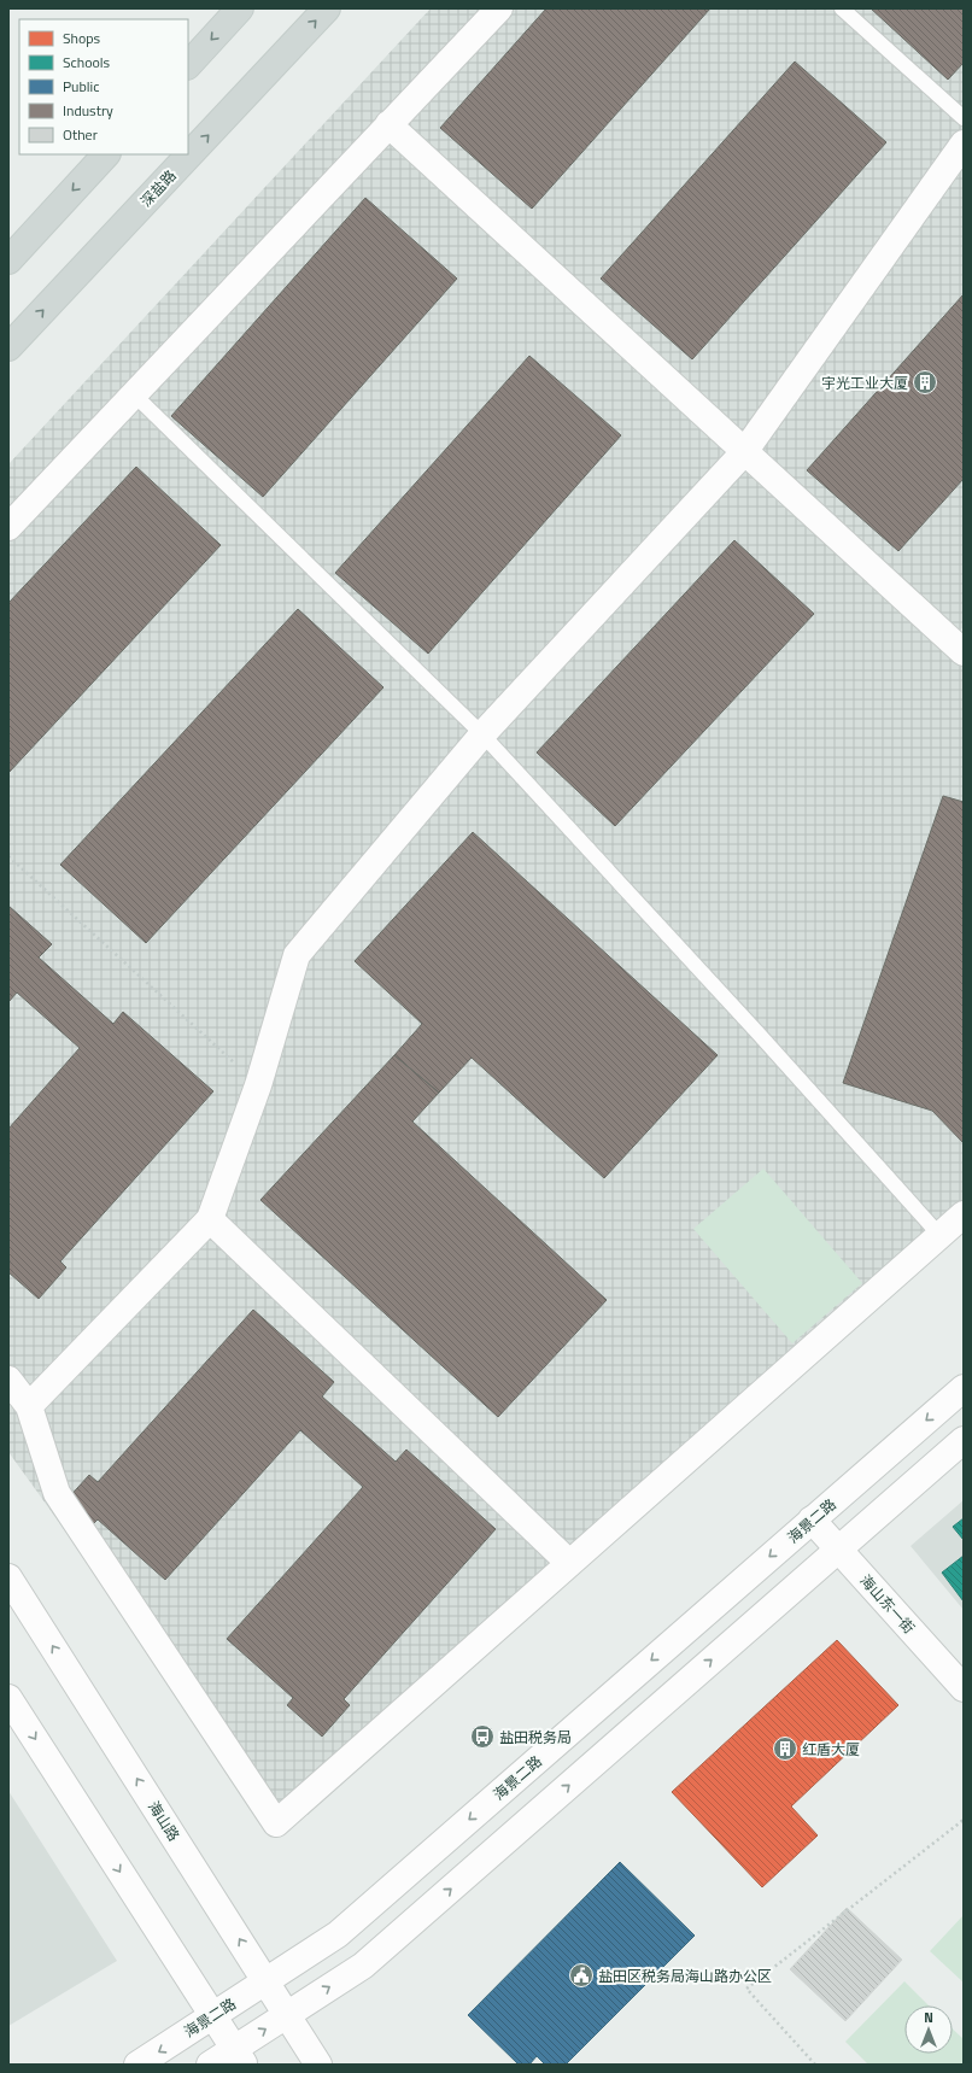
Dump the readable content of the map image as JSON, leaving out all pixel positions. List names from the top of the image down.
{
  "streets": {
    "main road": ["深盐路"],
    "street": ["海景二路", "海山东一街", "海山路"]
  },
  "crossings": [
    ["海景二路", "海山东一街"],
    ["海景二路", "海山路"]
  ],
  "places": {
    "building": ["宇光工业大厦", "红盾大厦"],
    "bus stop": ["盐田税务局"],
    "public building": ["盐田区税务局海山路办公区"]
  },
  "legend": [
    "Shops",
    "Schools",
    "Public",
    "Industry",
    "Other"
  ],
  "north": "top"
}
